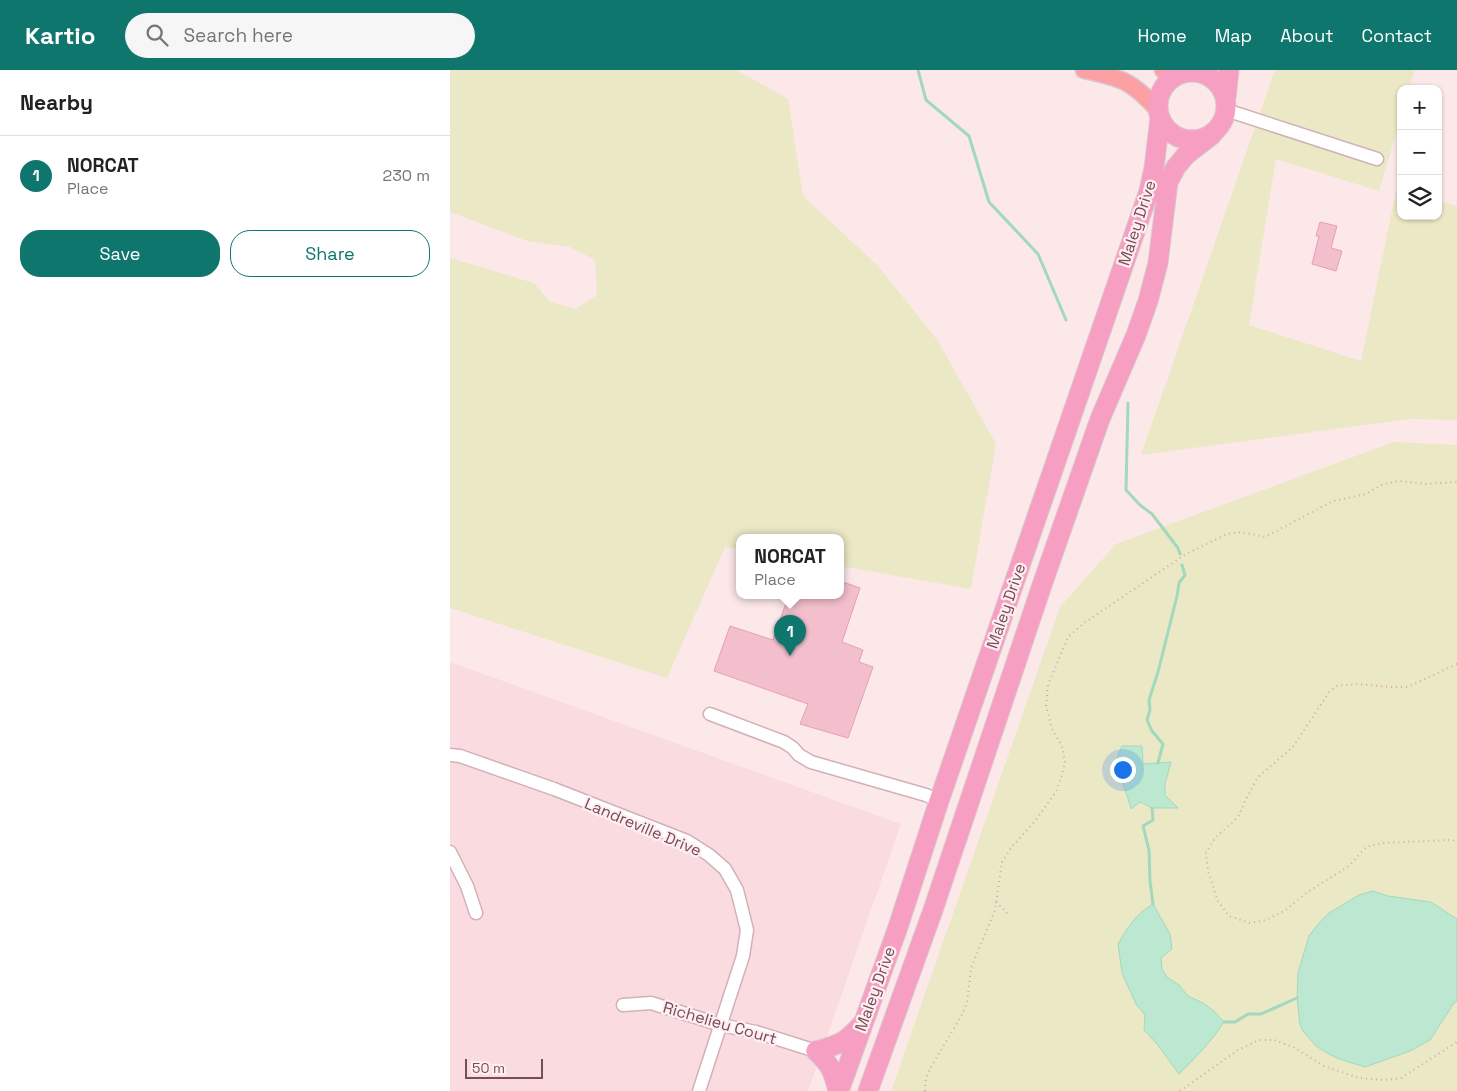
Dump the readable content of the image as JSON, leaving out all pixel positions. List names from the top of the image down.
{
  "streets": {
    "highway": ["Maley Drive"],
    "street": ["Landreville Drive", "Richelieu Court"]
  },
  "crossings": [
    ["Landreville Drive", "Richelieu Court"]
  ],
  "scale_bar": "50 m",
  "page": {
    "header": "Kartio",
    "search": "Search here",
    "nav": [
      "Home",
      "Map",
      "About",
      "Contact"
    ],
    "heading": "Nearby",
    "map_buttons": ["+", "−"],
    "list": [
      {
        "mark": "1",
        "name": "NORCAT",
        "note": "Place",
        "value": "230 m"
      }
    ],
    "buttons": ["Save", "Share"],
    "popup": ["NORCAT", "Place"],
    "pins": "1",
    "scale": "50 m"
  }
}
